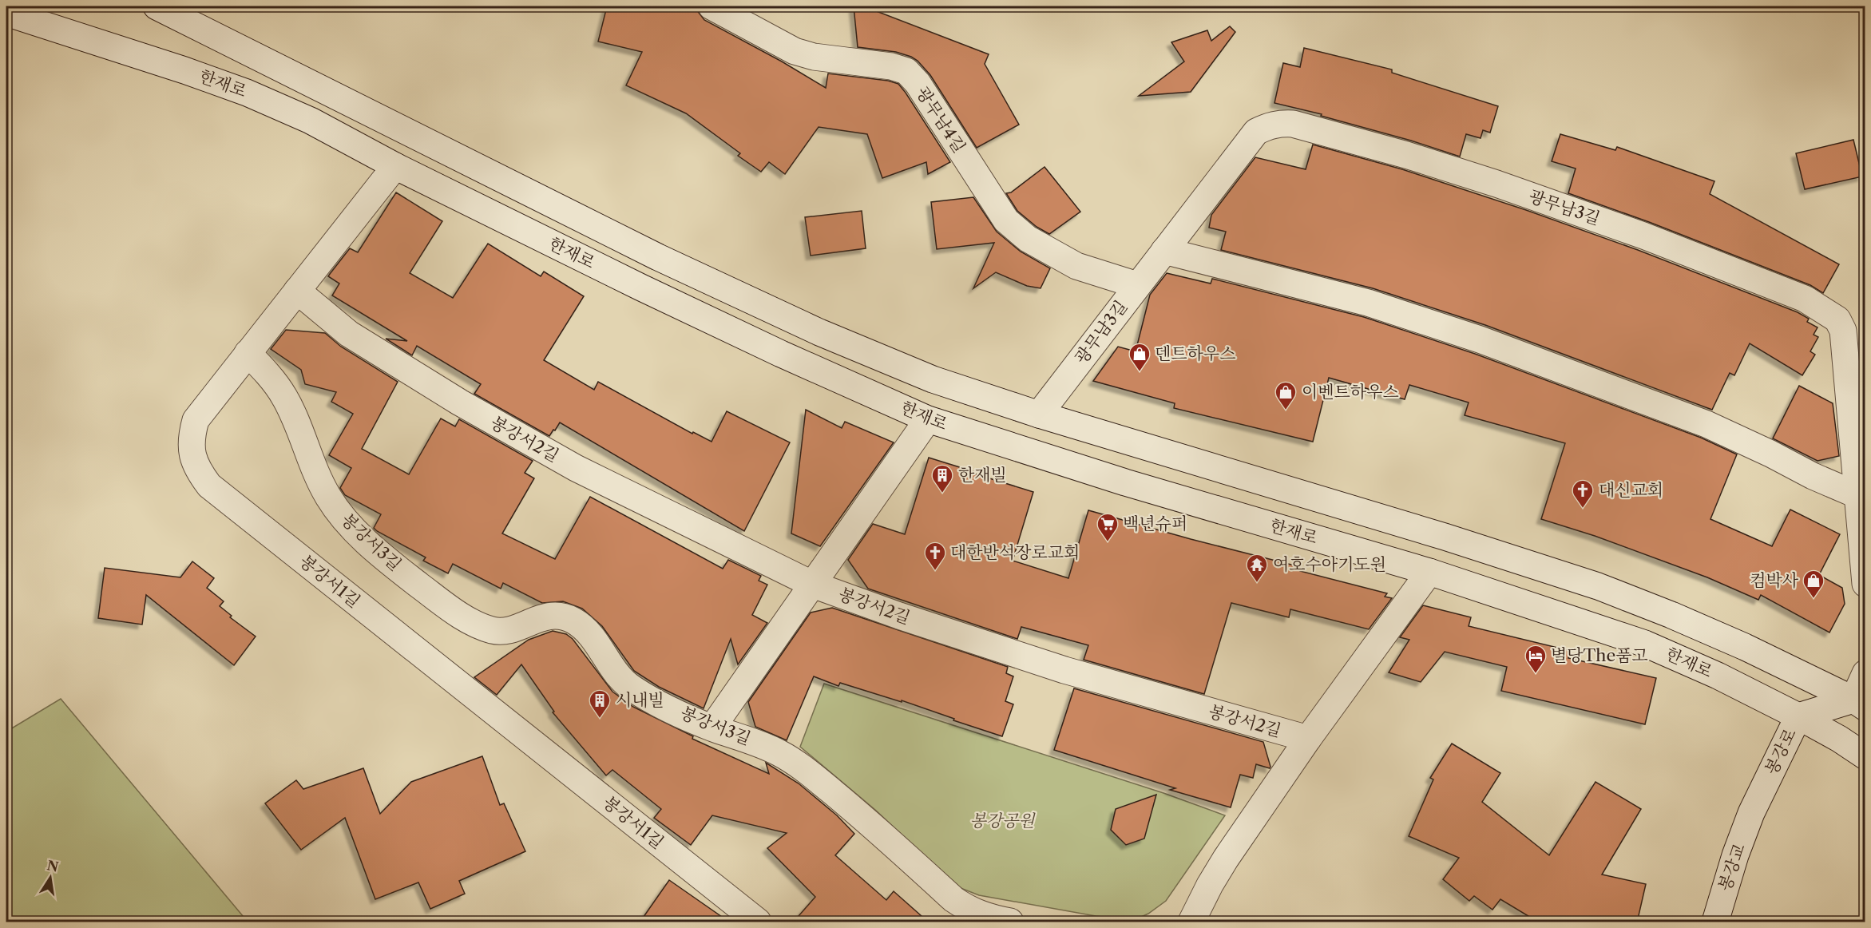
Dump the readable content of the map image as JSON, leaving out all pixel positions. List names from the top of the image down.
{
  "streets": {
    "street": [
      "한재로",
      "광무남4길",
      "광무남3길",
      "봉강서2길",
      "봉강서3길",
      "봉강서1길",
      "봉강로",
      "봉강교"
    ]
  },
  "crossings": [
    ["한재로", "봉강서1길"],
    ["한재로", "봉강로"],
    ["광무남4길", "광무남3길"],
    ["봉강서2길", "봉강서1길"],
    ["봉강서3길", "봉강서1길"],
    ["봉강로", "봉강교"]
  ],
  "parks": ["봉강공원"],
  "places": {
    "shop": ["덴트하우스", "이벤트하우스", "컴박사"],
    "building": ["한재빌", "시내빌"],
    "church": ["대신교회", "대한반석장로교회"],
    "supermarket": ["백년슈퍼"],
    "temple": ["여호수아기도원"],
    "hotel": ["별당The품고"]
  },
  "north": "top"
}
